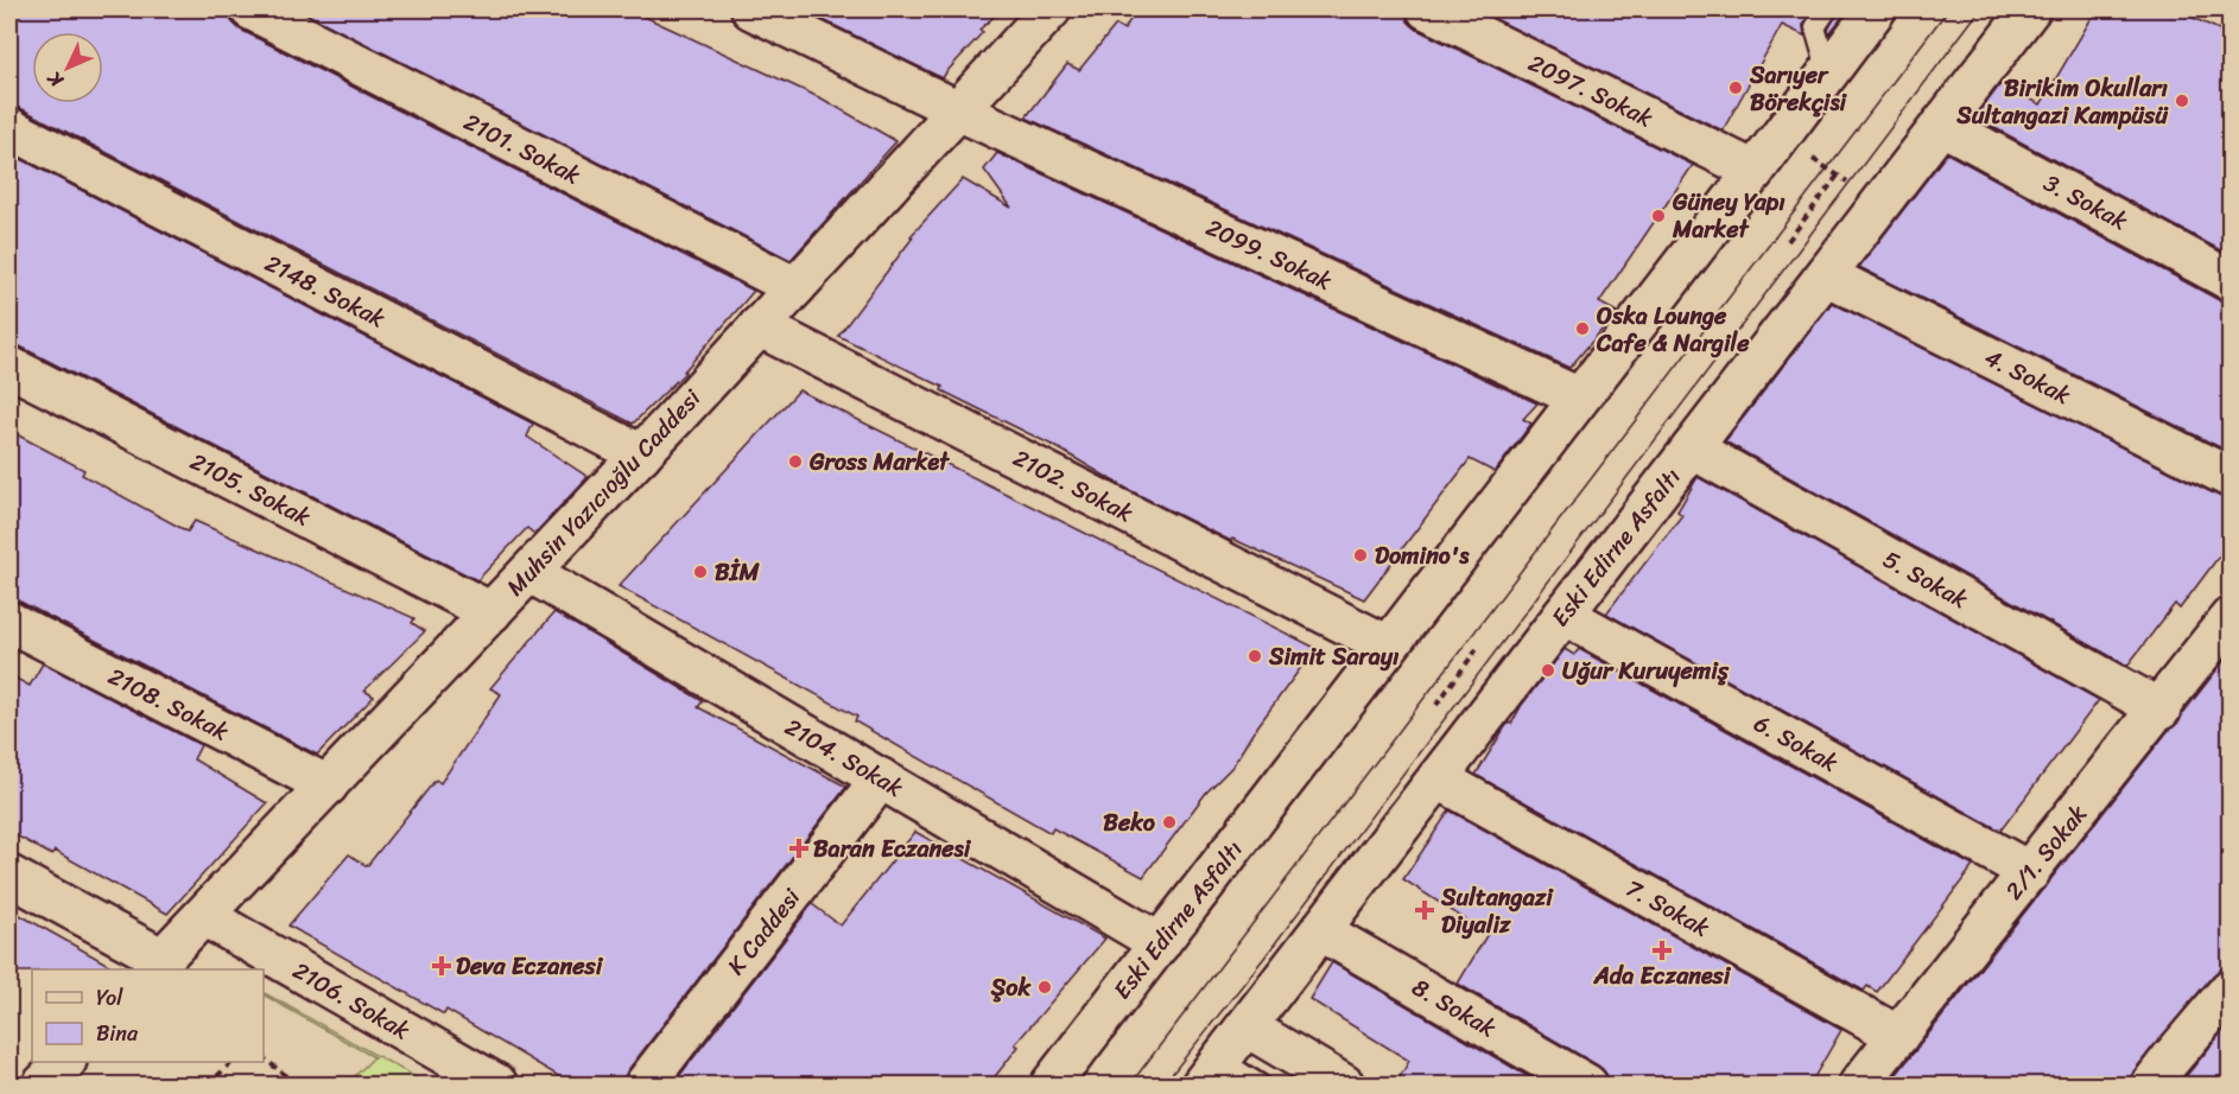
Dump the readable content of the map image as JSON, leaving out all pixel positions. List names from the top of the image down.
{
  "streets": {
    "street": [
      "2097. Sokak",
      "2101. Sokak",
      "3. Sokak",
      "2099. Sokak",
      "2148. Sokak",
      "4. Sokak",
      "2102. Sokak",
      "2105. Sokak",
      "Muhsin Yazıcıoğlu Caddesi",
      "Eski Edirne Asfaltı",
      "5. Sokak",
      "2108. Sokak",
      "6. Sokak",
      "2104. Sokak",
      "2/1. Sokak",
      "7. Sokak",
      "K Caddesi",
      "2106. Sokak",
      "8. Sokak"
    ]
  },
  "crossings": [
    ["2097. Sokak", "Eski Edirne Asfaltı"],
    ["2101. Sokak", "Muhsin Yazıcıoğlu Caddesi"],
    ["3. Sokak", "Eski Edirne Asfaltı"],
    ["2099. Sokak", "Muhsin Yazıcıoğlu Caddesi"],
    ["2099. Sokak", "Eski Edirne Asfaltı"],
    ["2148. Sokak", "Muhsin Yazıcıoğlu Caddesi"],
    ["4. Sokak", "Eski Edirne Asfaltı"],
    ["2102. Sokak", "Muhsin Yazıcıoğlu Caddesi"],
    ["2102. Sokak", "Eski Edirne Asfaltı"],
    ["2105. Sokak", "Muhsin Yazıcıoğlu Caddesi"],
    ["Muhsin Yazıcıoğlu Caddesi", "2108. Sokak"],
    ["Muhsin Yazıcıoğlu Caddesi", "2104. Sokak"],
    ["Muhsin Yazıcıoğlu Caddesi", "2106. Sokak"],
    ["Eski Edirne Asfaltı", "5. Sokak"],
    ["Eski Edirne Asfaltı", "6. Sokak"],
    ["Eski Edirne Asfaltı", "2104. Sokak"],
    ["Eski Edirne Asfaltı", "7. Sokak"],
    ["Eski Edirne Asfaltı", "8. Sokak"],
    ["5. Sokak", "2/1. Sokak"],
    ["6. Sokak", "2/1. Sokak"],
    ["2104. Sokak", "K Caddesi"],
    ["2/1. Sokak", "7. Sokak"]
  ],
  "places": {
    "other": [
      "Sarıyer Börekçisi",
      "Birikim Okulları Sultangazi Kampüsü",
      "Güney Yapı Market",
      "Oska Lounge Cafe & Nargile",
      "Gross Market",
      "Domino's",
      "BİM",
      "Simit Sarayı",
      "Uğur Kuruyemiş",
      "Beko",
      "Şok"
    ],
    "health": [
      "Baran Eczanesi",
      "Sultangazi Diyaliz",
      "Ada Eczanesi",
      "Deva Eczanesi"
    ]
  },
  "legend": ["Yol", "Bina"],
  "north": "bottom left"
}
